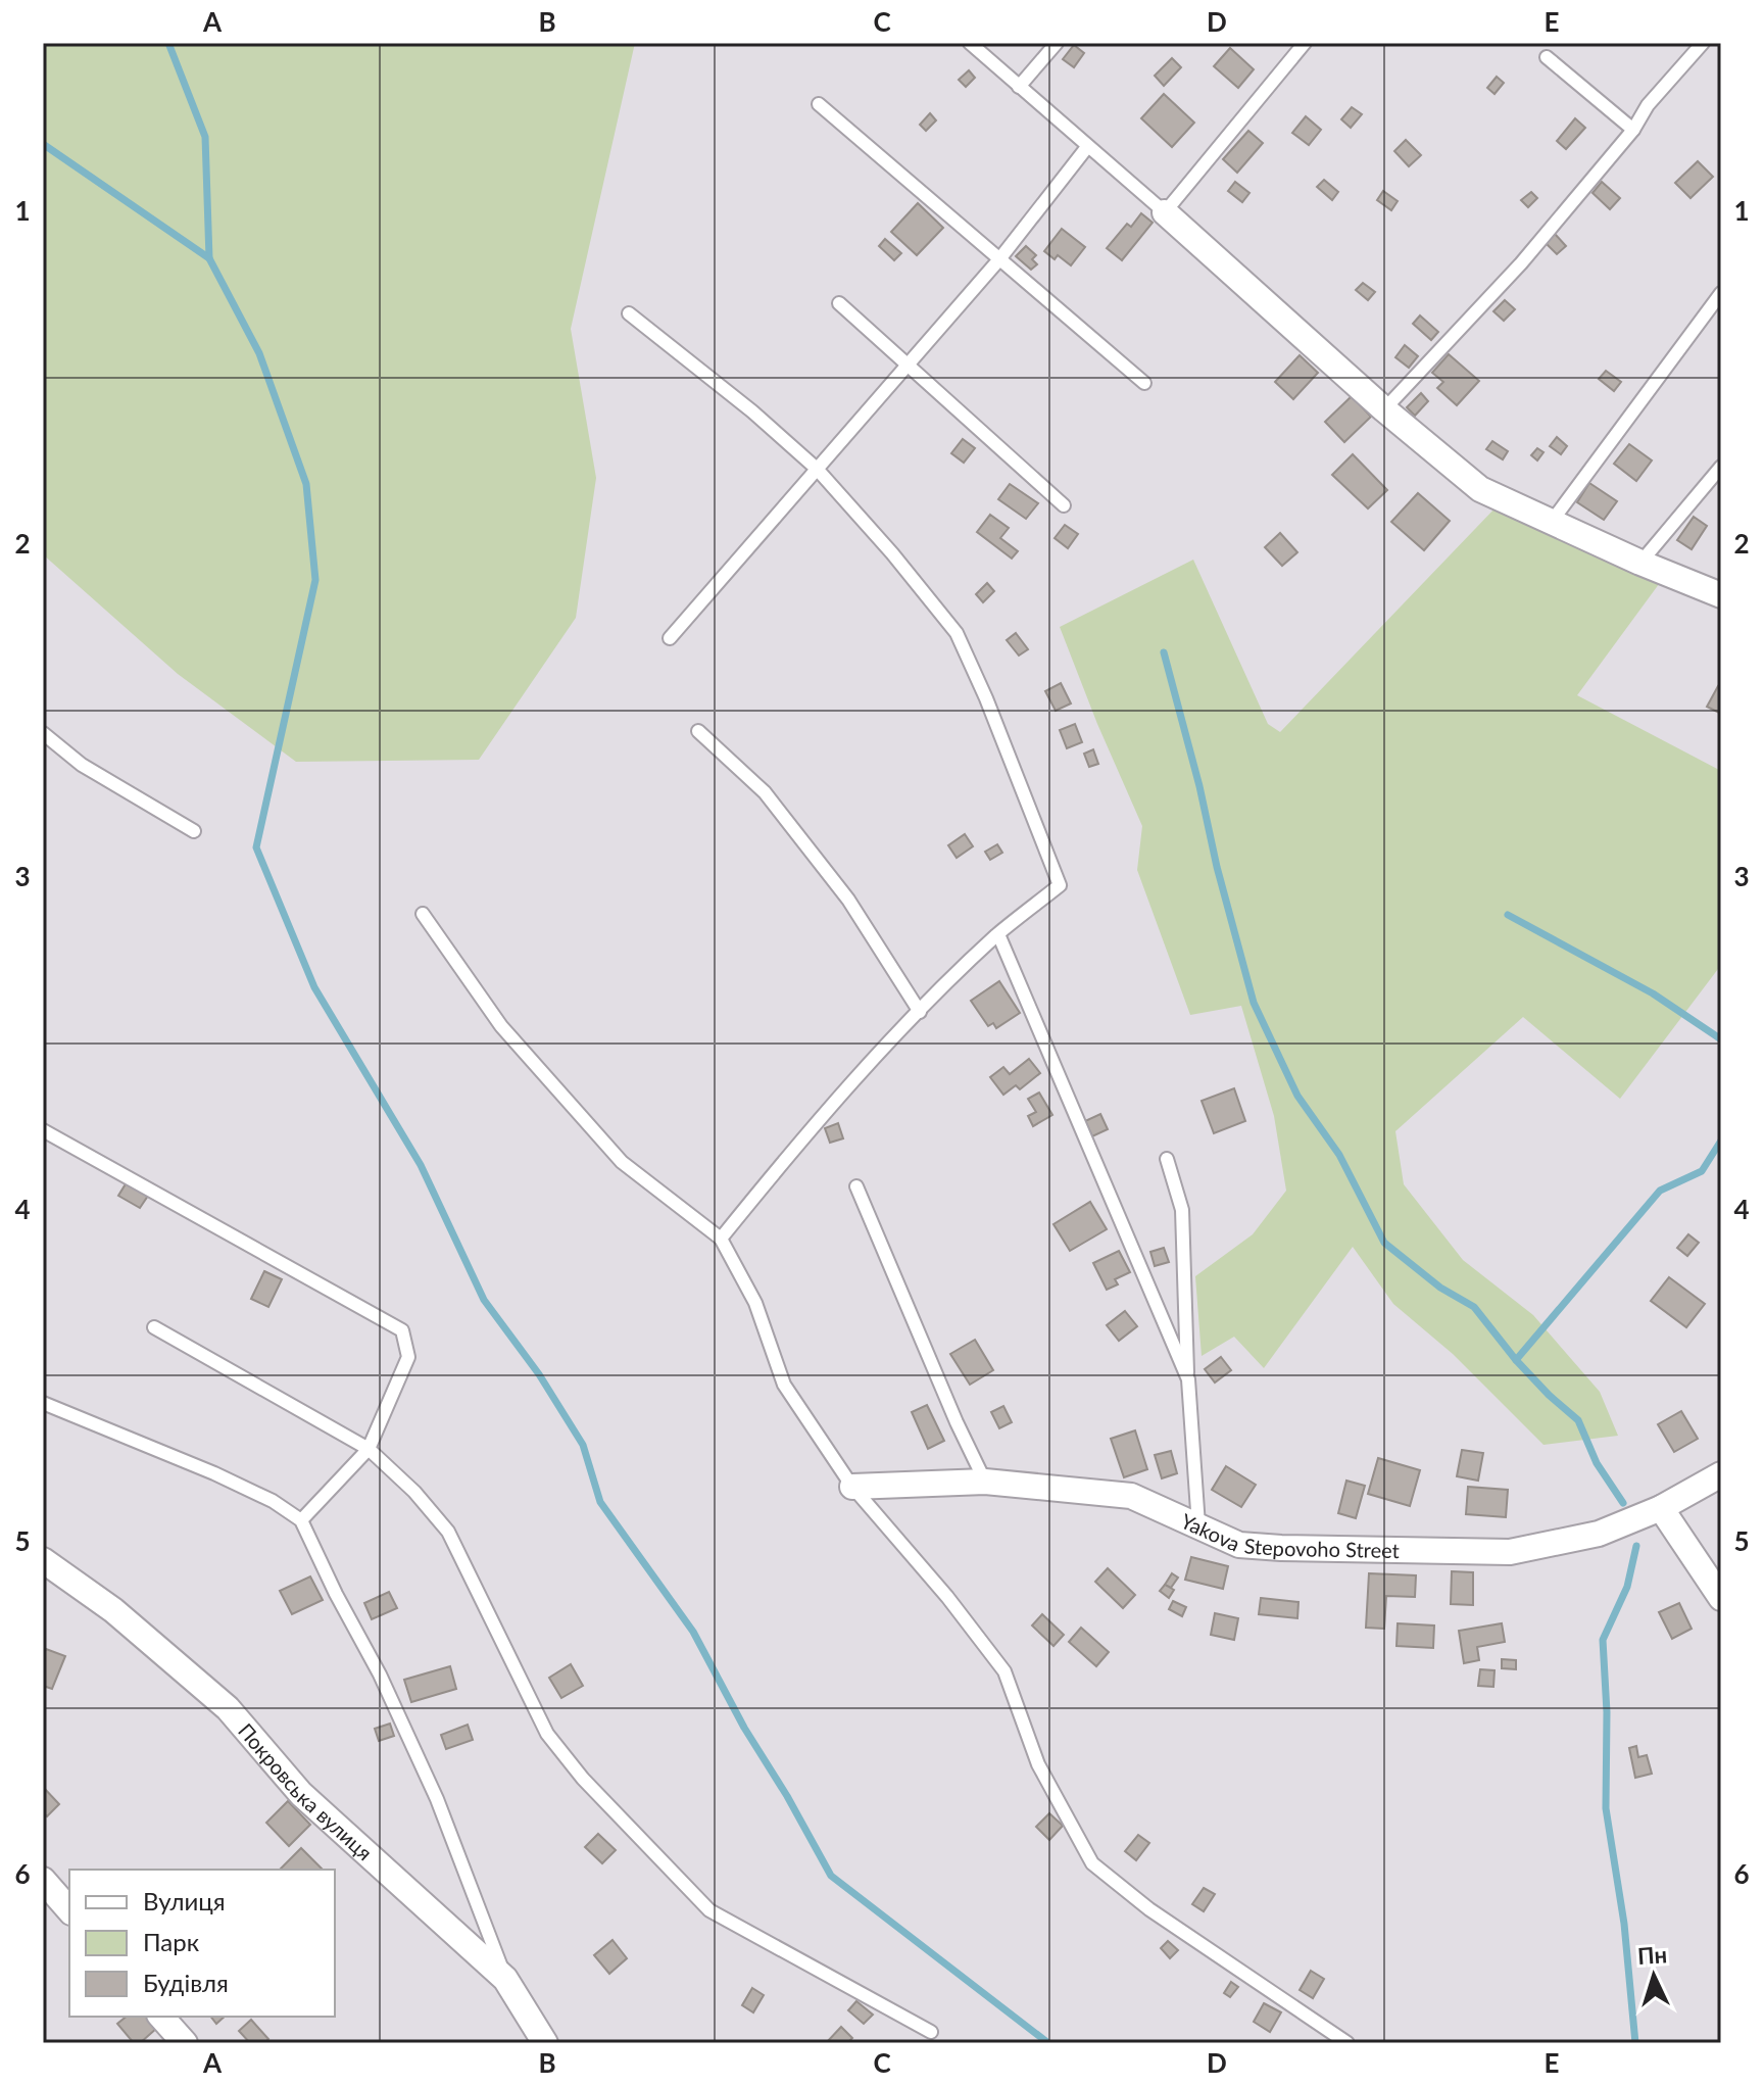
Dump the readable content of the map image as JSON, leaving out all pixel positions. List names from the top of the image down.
{
  "streets": {
    "street": ["Yakova Stepovoho Street", "Покровська вулиця"]
  },
  "legend": ["Вулиця", "Парк", "Будівля"],
  "north": "top",
  "grid": {
    "columns": [
      "A",
      "B",
      "C",
      "D",
      "E"
    ],
    "rows": [
      "1",
      "2",
      "3",
      "4",
      "5",
      "6"
    ]
  }
}
